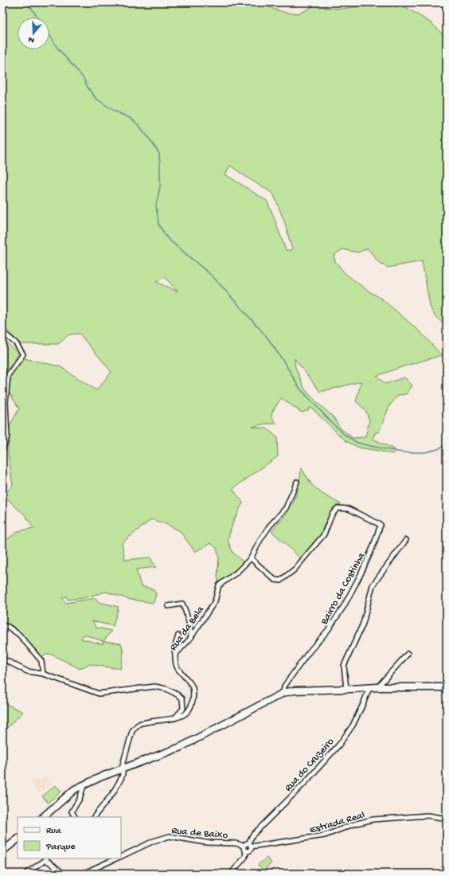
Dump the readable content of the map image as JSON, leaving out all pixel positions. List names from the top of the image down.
{
  "streets": {
    "street": [
      "Bairro da Costinha",
      "Rua da Bela",
      "Rua do Cruzeiro",
      "Estrada Real",
      "Rua de Baixo"
    ]
  },
  "crossings": [
    ["Bairro da Costinha", "Rua da Bela"],
    ["Rua do Cruzeiro", "Estrada Real"],
    ["Rua do Cruzeiro", "Rua de Baixo"],
    ["Estrada Real", "Rua de Baixo"]
  ],
  "legend": ["Rua", "Parque"],
  "north": "bottom"
}
